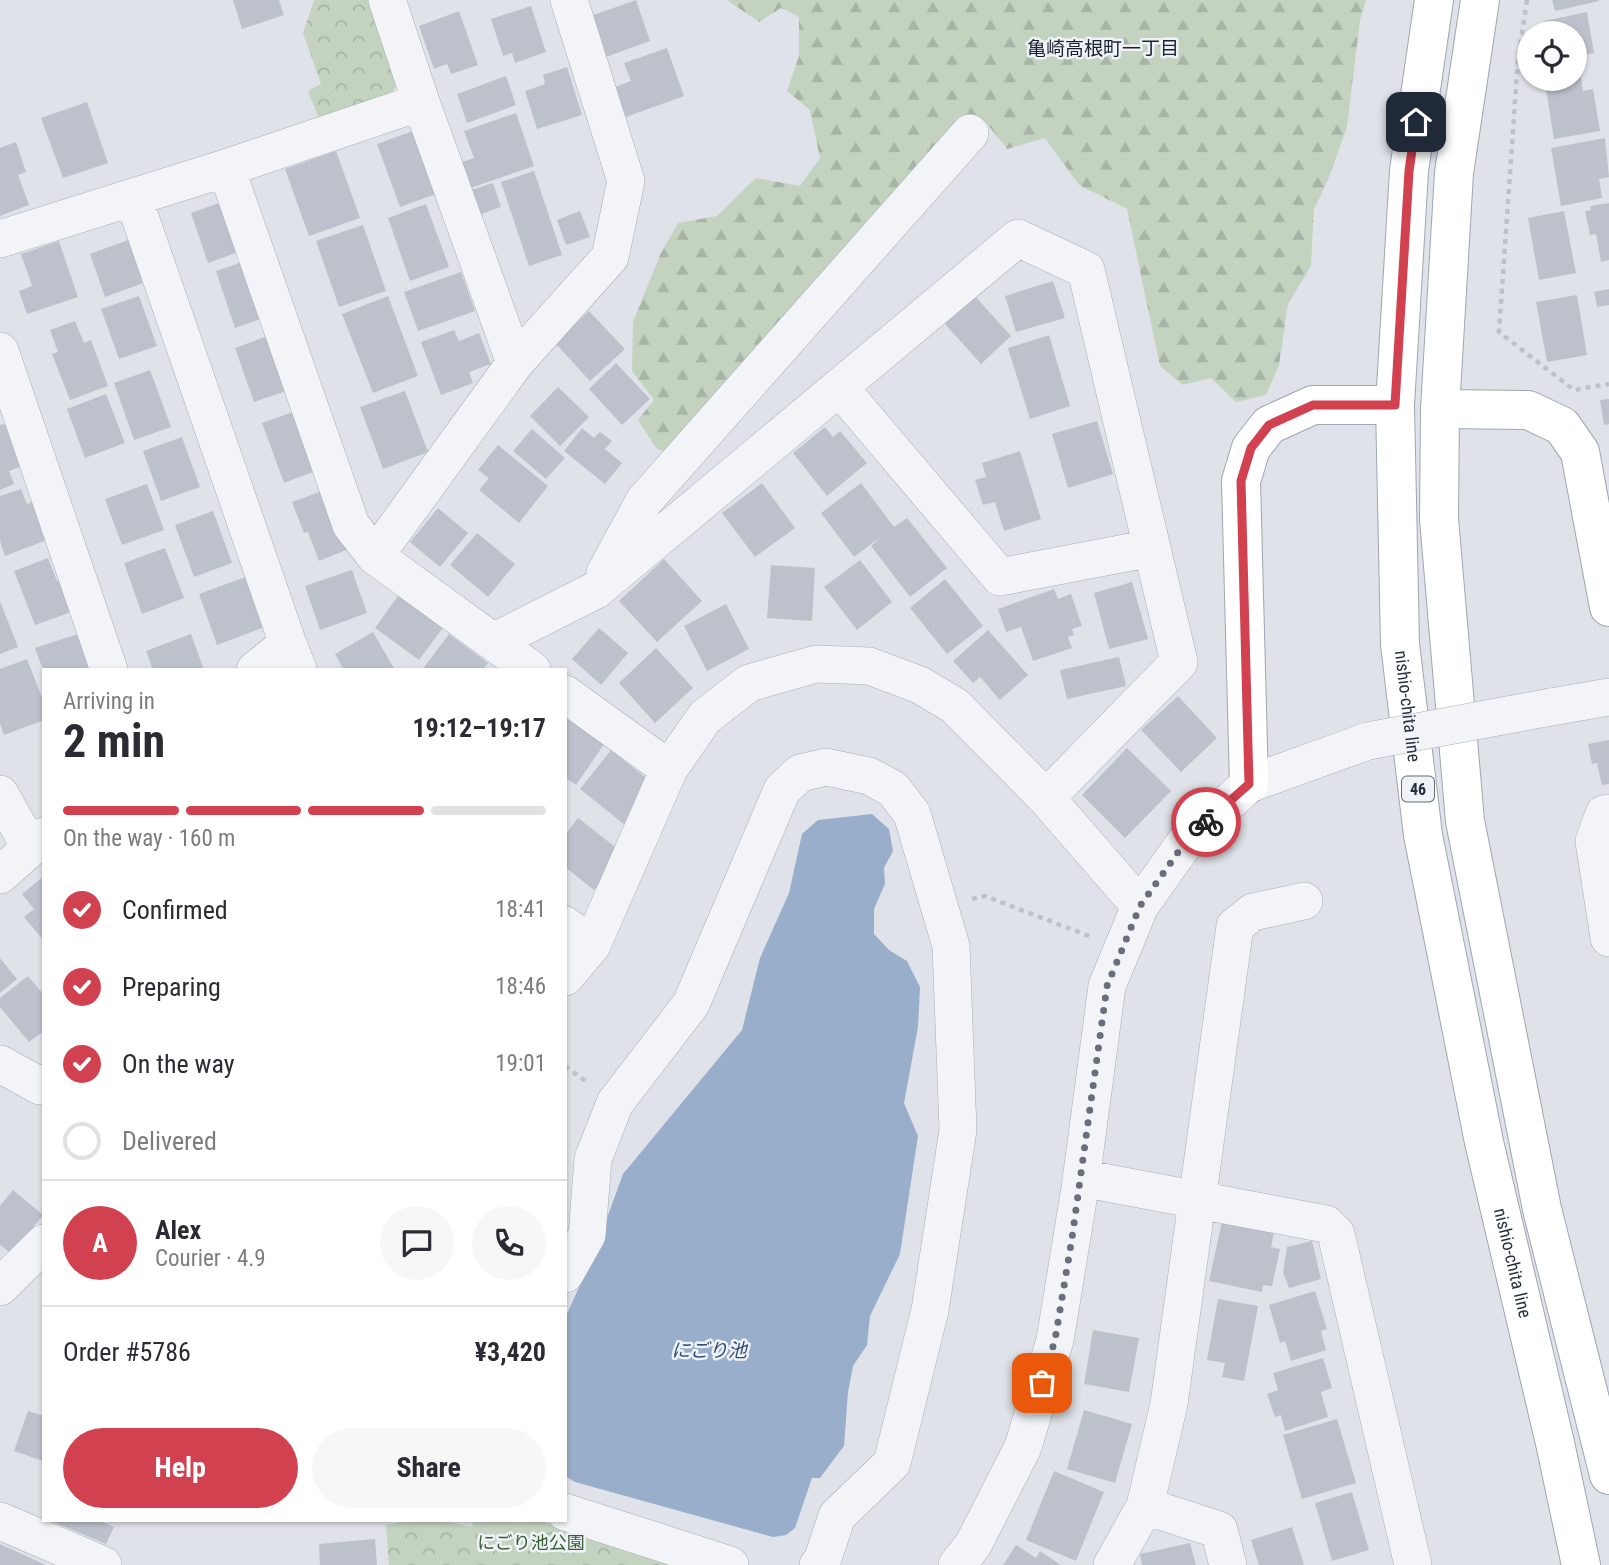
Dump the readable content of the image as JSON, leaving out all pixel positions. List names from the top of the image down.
{
  "streets": {
    "main road": ["nishio-chita line", "46"]
  },
  "districts": ["亀崎高根町一丁目"],
  "water": ["にごり池"],
  "parks": ["にごり池公園"],
  "page": {
    "heading": ["2 min", "Arriving in", "19:12–19:17"],
    "panel": [
      "Alex",
      "Courier · 4.9",
      "Order #5786",
      "¥3,420"
    ],
    "bar": "On the way · 160 m",
    "list": [
      ["Confirmed", "18:41"],
      ["Preparing", "18:46"],
      ["On the way", "19:01"],
      "Delivered"
    ],
    "round": "A",
    "buttons": ["Help", "Share"]
  }
}
